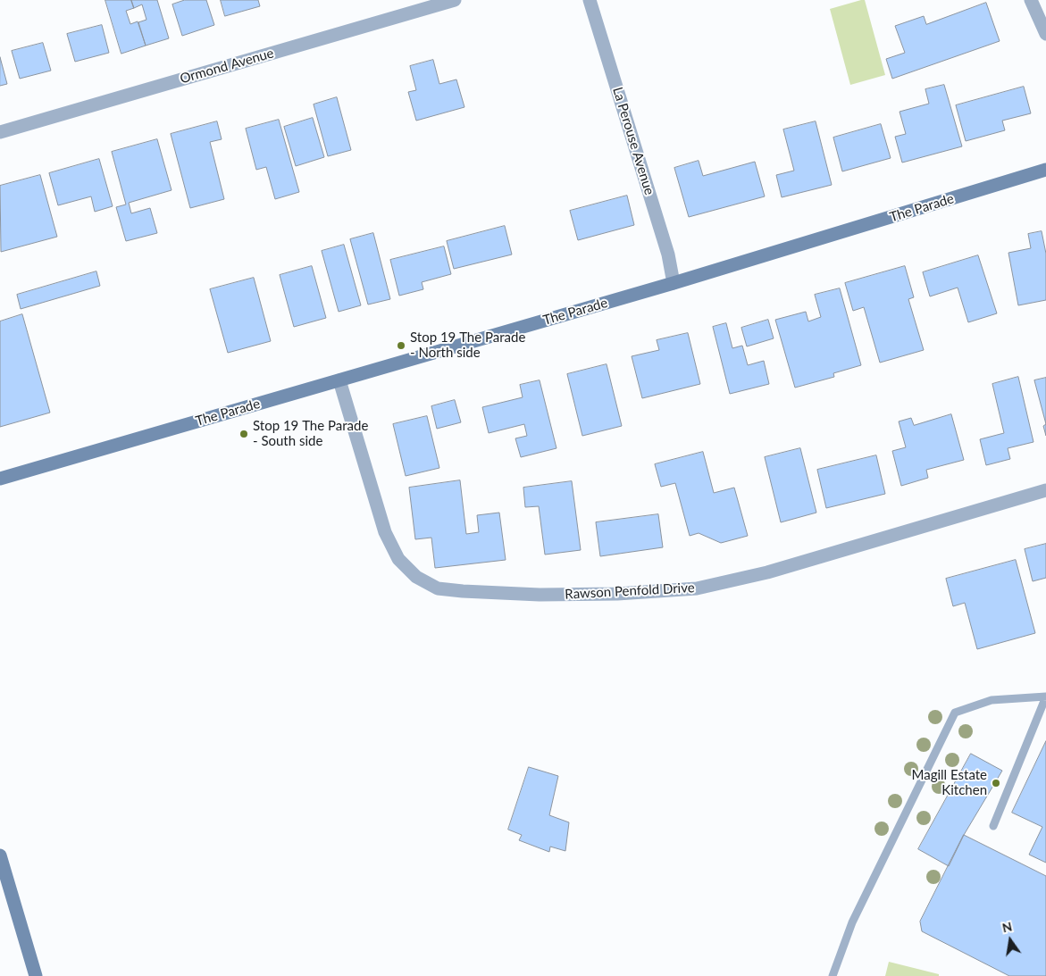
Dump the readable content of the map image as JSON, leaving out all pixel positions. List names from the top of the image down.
{
  "streets": {
    "main road": ["The Parade"],
    "street": ["Ormond Avenue", "La Perouse Avenue", "Rawson Penfold Drive"]
  },
  "crossings": [
    ["La Perouse Avenue", "The Parade"],
    ["The Parade", "Rawson Penfold Drive"]
  ],
  "places": ["Stop 19 The Parade - North side", "Stop 19 The Parade - South side", "Magill Estate Kitchen"],
  "north": "top"
}
